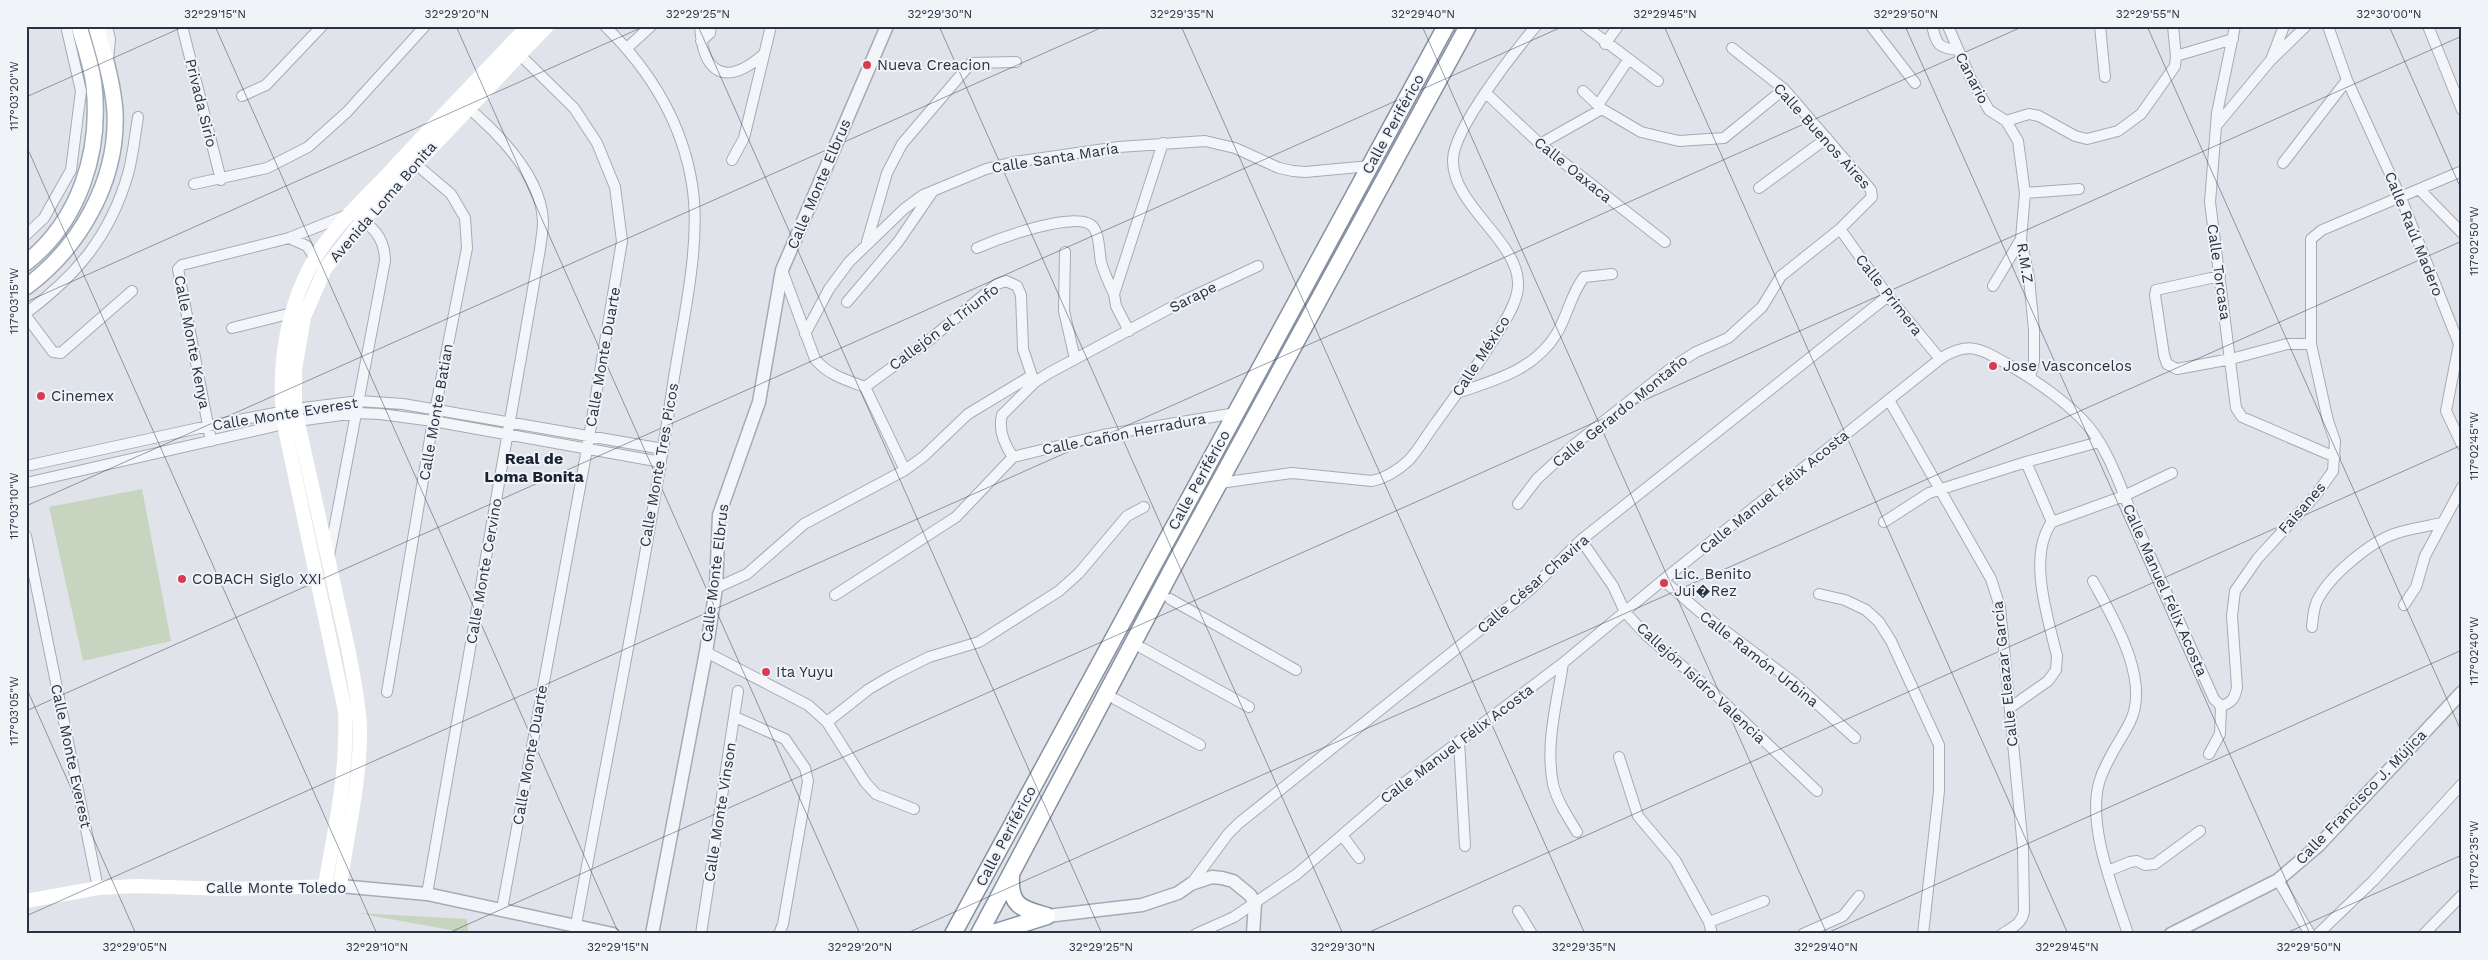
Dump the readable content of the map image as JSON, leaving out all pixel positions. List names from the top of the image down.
{
  "streets": {
    "highway": ["Calle Periférico"],
    "main road": ["Avenida Loma Bonita", "Calle Monte Toledo"],
    "street": [
      "Canario",
      "Privada Sirio",
      "Calle Buenos Aires",
      "Calle Santa María",
      "Calle Oaxaca",
      "Calle Monte Elbrus",
      "Calle Raúl Madero",
      "R.M.Z",
      "Calle Torcasa",
      "Calle Primera",
      "Sarape",
      "Callejón el Triunfo",
      "Calle Monte Kenya",
      "Calle México",
      "Calle Monte Duarte",
      "Calle Gerardo Montaño",
      "Calle Monte Batian",
      "Calle Monte Everest",
      "Calle Cañon Herradura",
      "Calle Monte Tres Picos",
      "Calle Manuel Félix Acosta",
      "Faisanes",
      "Calle Monte Cervino",
      "Calle César Chavira",
      "Calle Ramón Urbina",
      "Calle Eleazar García",
      "Callejón Isidro Valencia",
      "Calle Francisco J. Mújica",
      "Calle Monte Vinson"
    ]
  },
  "crossings": [
    ["Canario", "R.M.Z"],
    ["Calle Periférico", "Calle Santa María"],
    ["Calle Periférico", "Calle México"],
    ["Calle Periférico", "Calle Cañon Herradura"],
    ["Calle Buenos Aires", "Calle Primera"],
    ["Calle Buenos Aires", "Calle Gerardo Montaño"],
    ["Calle Oaxaca", "Calle México"],
    ["Avenida Loma Bonita", "Calle Monte Kenya"],
    ["Avenida Loma Bonita", "Calle Monte Duarte"],
    ["Avenida Loma Bonita", "Calle Monte Batian"],
    ["Avenida Loma Bonita", "Calle Monte Everest"],
    ["Avenida Loma Bonita", "Calle Monte Cervino"],
    ["Avenida Loma Bonita", "Calle Monte Toledo"],
    ["Calle Raúl Madero", "Faisanes"],
    ["R.M.Z", "Calle Manuel Félix Acosta"],
    ["Calle Torcasa", "Faisanes"],
    ["Calle Primera", "Calle Gerardo Montaño"],
    ["Calle Primera", "Calle Manuel Félix Acosta"],
    ["Calle Primera", "Calle César Chavira"],
    ["Sarape", "Callejón el Triunfo"],
    ["Calle Monte Kenya", "Calle Monte Everest"],
    ["Calle Monte Duarte", "Calle Monte Everest"],
    ["Calle Monte Duarte", "Calle Monte Toledo"],
    ["Calle Monte Batian", "Calle Monte Everest"],
    ["Calle Monte Everest", "Calle Monte Tres Picos"],
    ["Calle Monte Everest", "Calle Monte Cervino"],
    ["Calle Monte Everest", "Calle Monte Toledo"],
    ["Calle Monte Tres Picos", "Calle Monte Toledo"],
    ["Calle Manuel Félix Acosta", "Faisanes"],
    ["Calle Manuel Félix Acosta", "Calle Ramón Urbina"],
    ["Calle Manuel Félix Acosta", "Calle Eleazar García"],
    ["Calle Manuel Félix Acosta", "Callejón Isidro Valencia"],
    ["Calle Monte Cervino", "Calle Monte Toledo"],
    ["Calle César Chavira", "Callejón Isidro Valencia"]
  ],
  "districts": ["Real de Loma Bonita"],
  "places": [
    "Nueva Creacion",
    "Jose Vasconcelos",
    "Cinemex",
    "COBACH Siglo XXI",
    "Lic. Benito Jui�Rez",
    "Ita Yuyu"
  ],
  "coordinates": [
    "32°29'15\"N",
    "32°29'20\"N",
    "32°29'25\"N",
    "32°29'30\"N",
    "32°29'35\"N",
    "32°29'40\"N",
    "32°29'45\"N",
    "32°29'50\"N",
    "32°29'55\"N",
    "32°30'00\"N",
    "117°03'20\"W",
    "117°02'50\"W",
    "117°03'15\"W",
    "117°02'45\"W",
    "117°03'10\"W",
    "117°02'40\"W",
    "117°03'05\"W",
    "117°02'35\"W",
    "32°29'05\"N",
    "32°29'10\"N"
  ]
}
